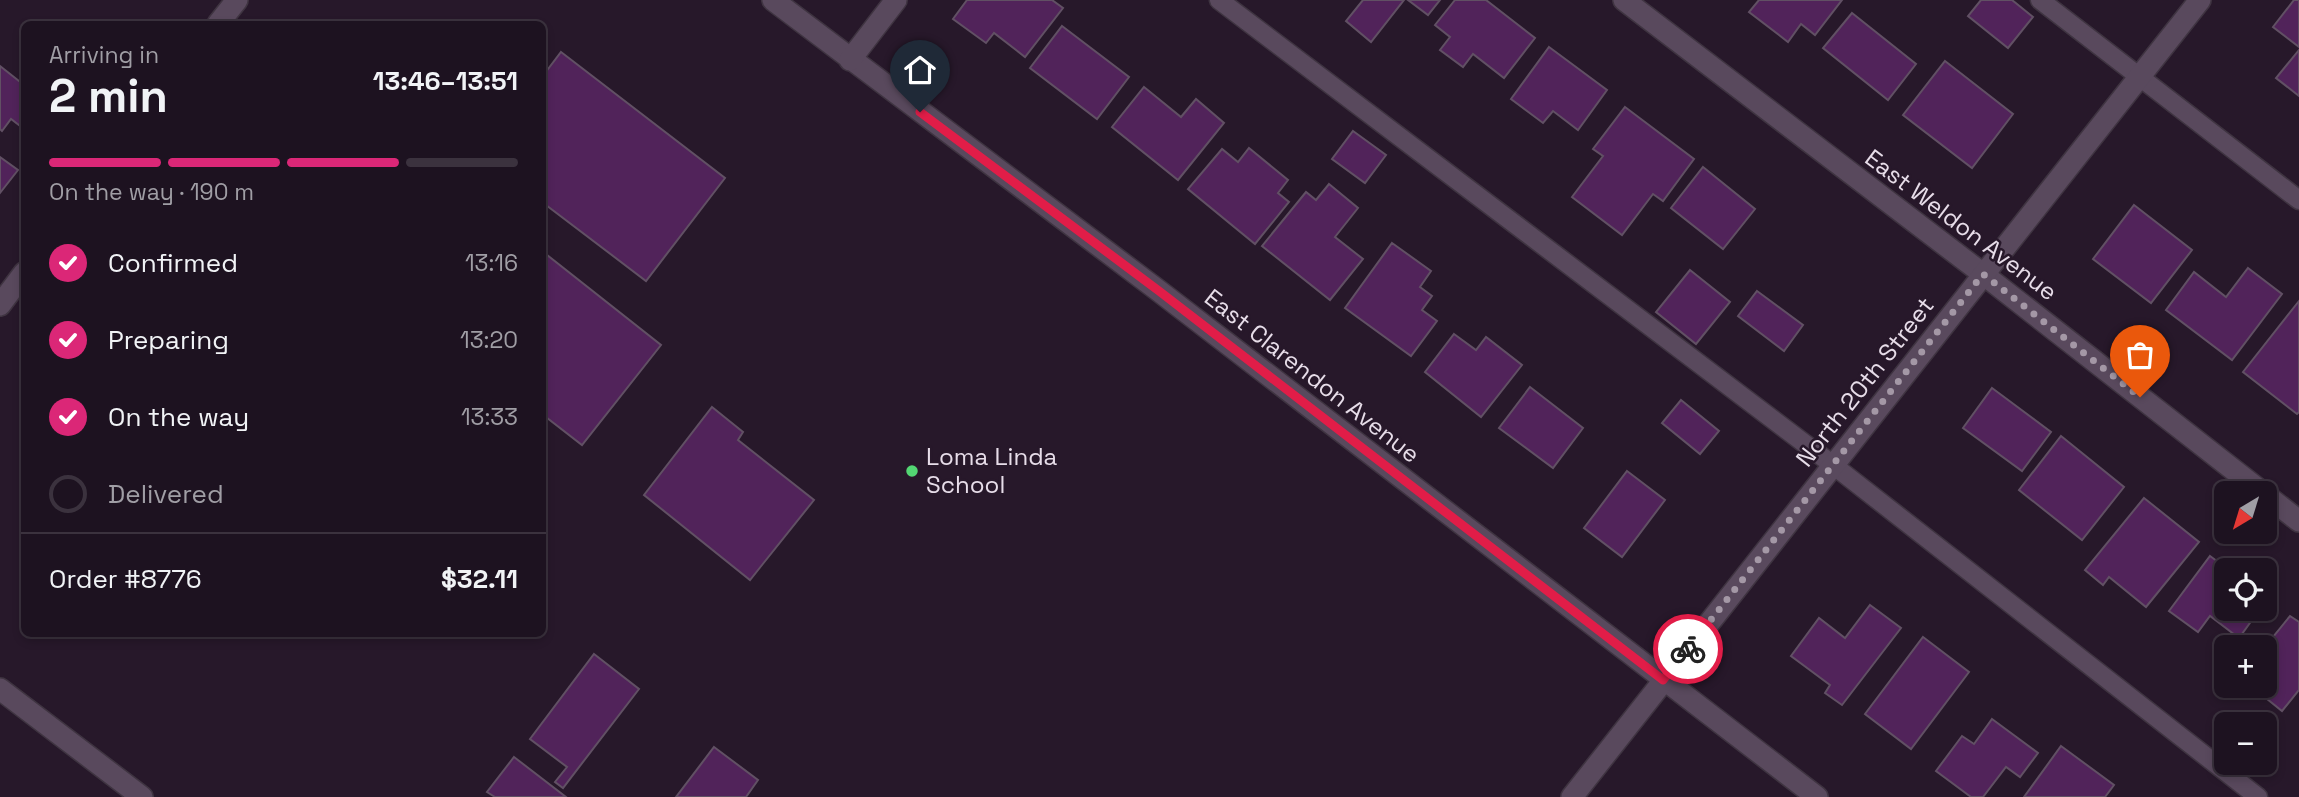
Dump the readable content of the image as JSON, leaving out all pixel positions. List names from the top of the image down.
{
  "streets": {
    "street": ["East Weldon Avenue", "East Clarendon Avenue", "North 20th Street"]
  },
  "crossings": [
    ["East Weldon Avenue", "North 20th Street"],
    ["East Clarendon Avenue", "North 20th Street"]
  ],
  "places": ["Loma Linda School"],
  "north": "bottom left",
  "page": {
    "heading": ["2 min", "Arriving in", "13:46–13:51"],
    "panel": ["Order #8776", "$32.11"],
    "bar": "On the way · 190 m",
    "list": [
      ["Confirmed", "13:16"],
      ["Preparing", "13:20"],
      ["On the way", "13:33"],
      "Delivered"
    ],
    "map_buttons": ["+", "−"]
  }
}
